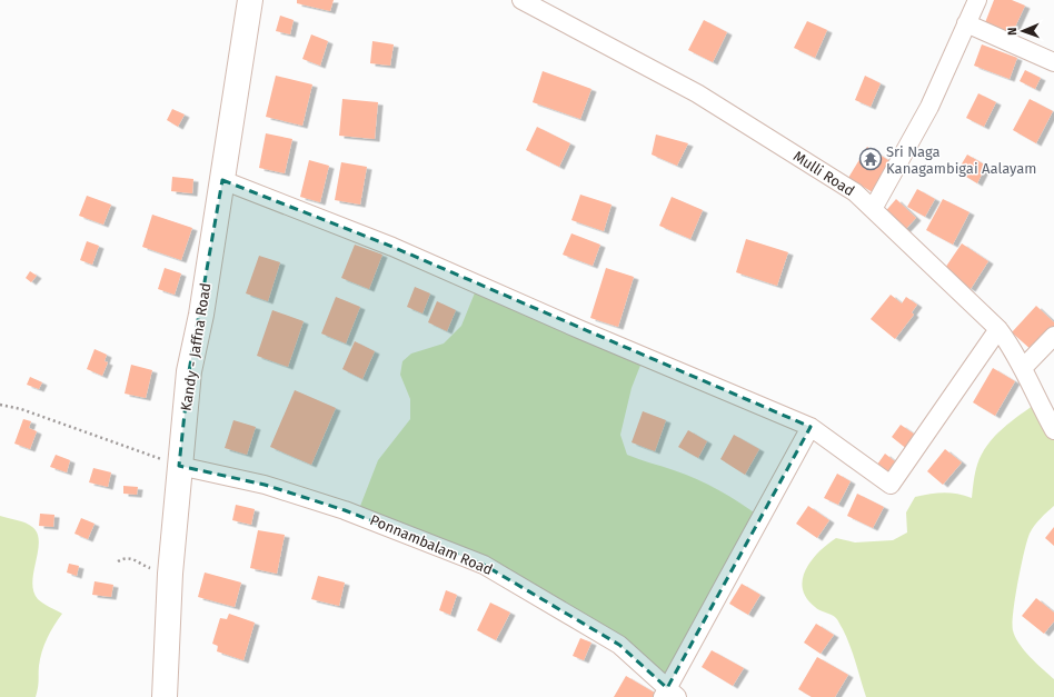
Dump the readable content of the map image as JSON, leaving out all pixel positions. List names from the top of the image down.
{
  "streets": {
    "highway": ["Kandy - Jaffna Road"],
    "street": ["Mulli Road", "Ponnambalam Road"]
  },
  "crossings": [
    ["Kandy - Jaffna Road", "Ponnambalam Road"]
  ],
  "places": {
    "temple": ["Sri Naga Kanagambigai Aalayam"]
  },
  "north": "left"
}
